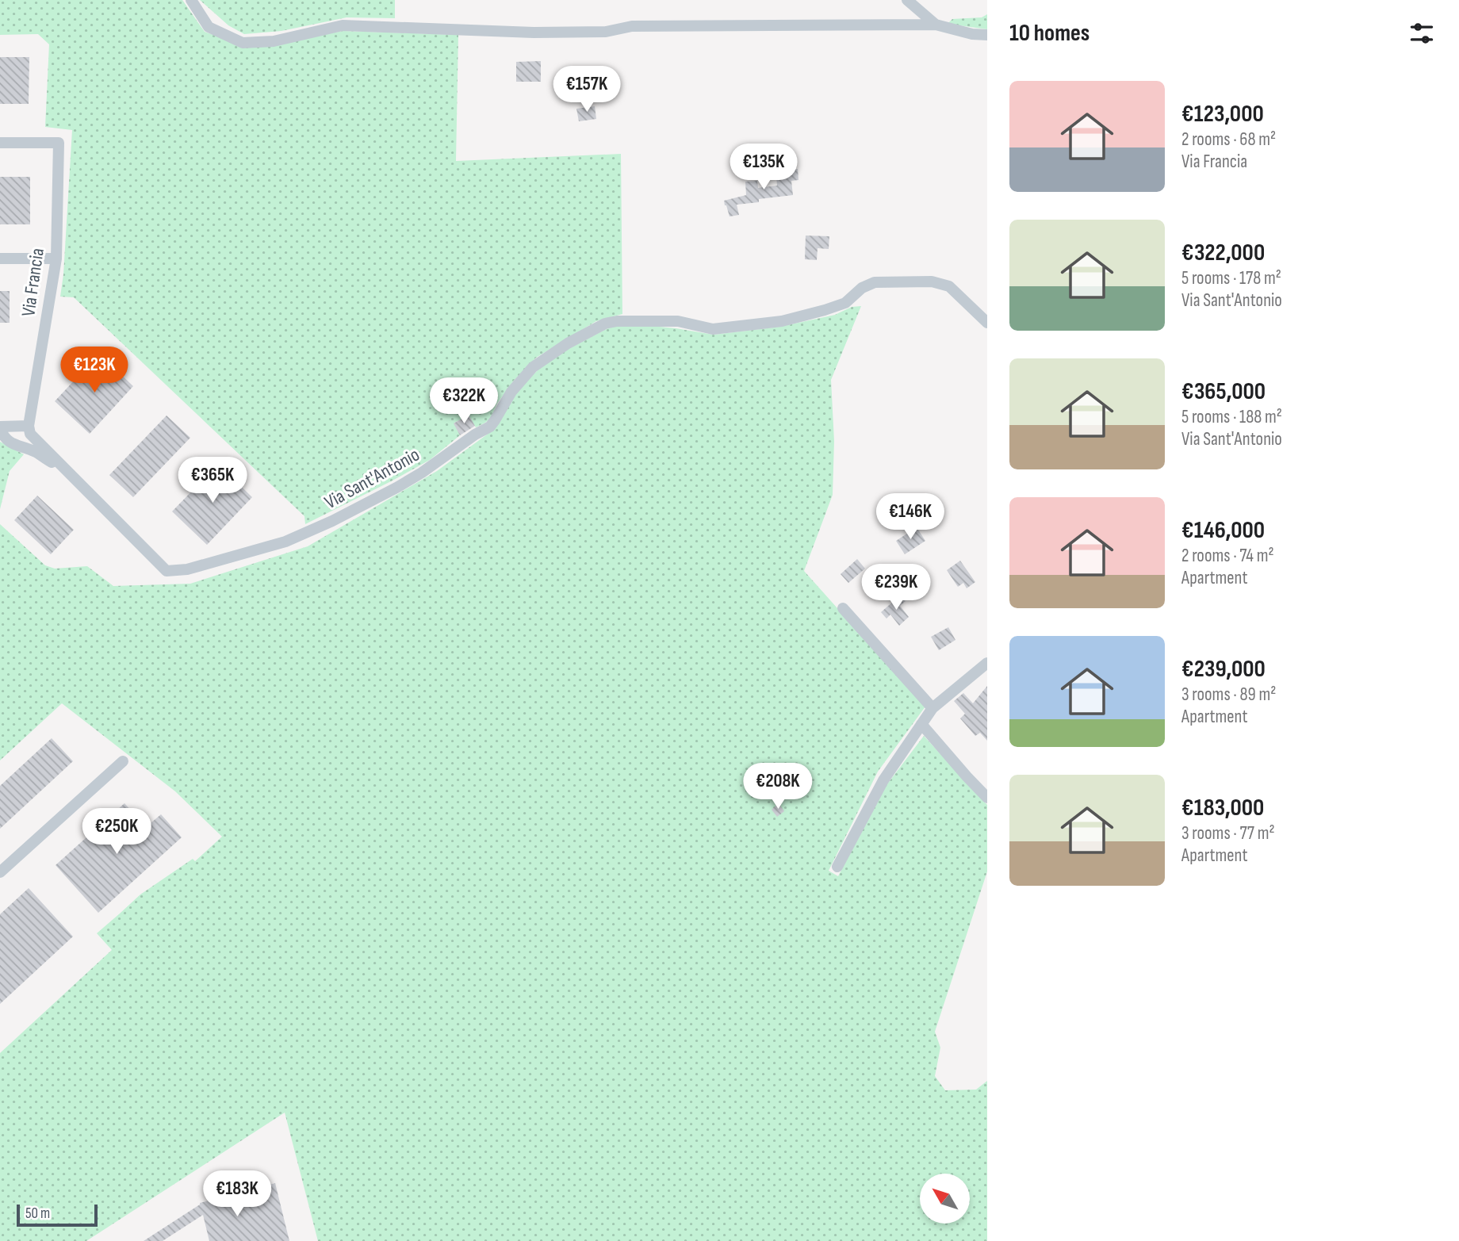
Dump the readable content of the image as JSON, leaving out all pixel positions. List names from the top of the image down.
{
  "streets": {
    "street": ["Via Francia", "Via Sant'Antonio"]
  },
  "scale_bar": "50 m",
  "north": "top left",
  "page": {
    "heading": "10 homes",
    "price": [
      "€157K",
      "€135K",
      "€123K",
      "€322K",
      "€365K",
      "€146K",
      "€239K",
      "€208K",
      "€250K",
      "€183K"
    ],
    "list": [
      {
        "name": "€123,000",
        "note": "2 rooms · 68 m² · Via Francia"
      },
      {
        "name": "€322,000",
        "note": "5 rooms · 178 m² · Via Sant'Antonio"
      },
      {
        "name": "€365,000",
        "note": "5 rooms · 188 m² · Via Sant'Antonio"
      },
      {
        "name": "€146,000",
        "note": "2 rooms · 74 m² · Apartment"
      },
      {
        "name": "€239,000",
        "note": "3 rooms · 89 m² · Apartment"
      },
      {
        "name": "€183,000",
        "note": "3 rooms · 77 m² · Apartment"
      }
    ],
    "scale": "50 m"
  }
}
